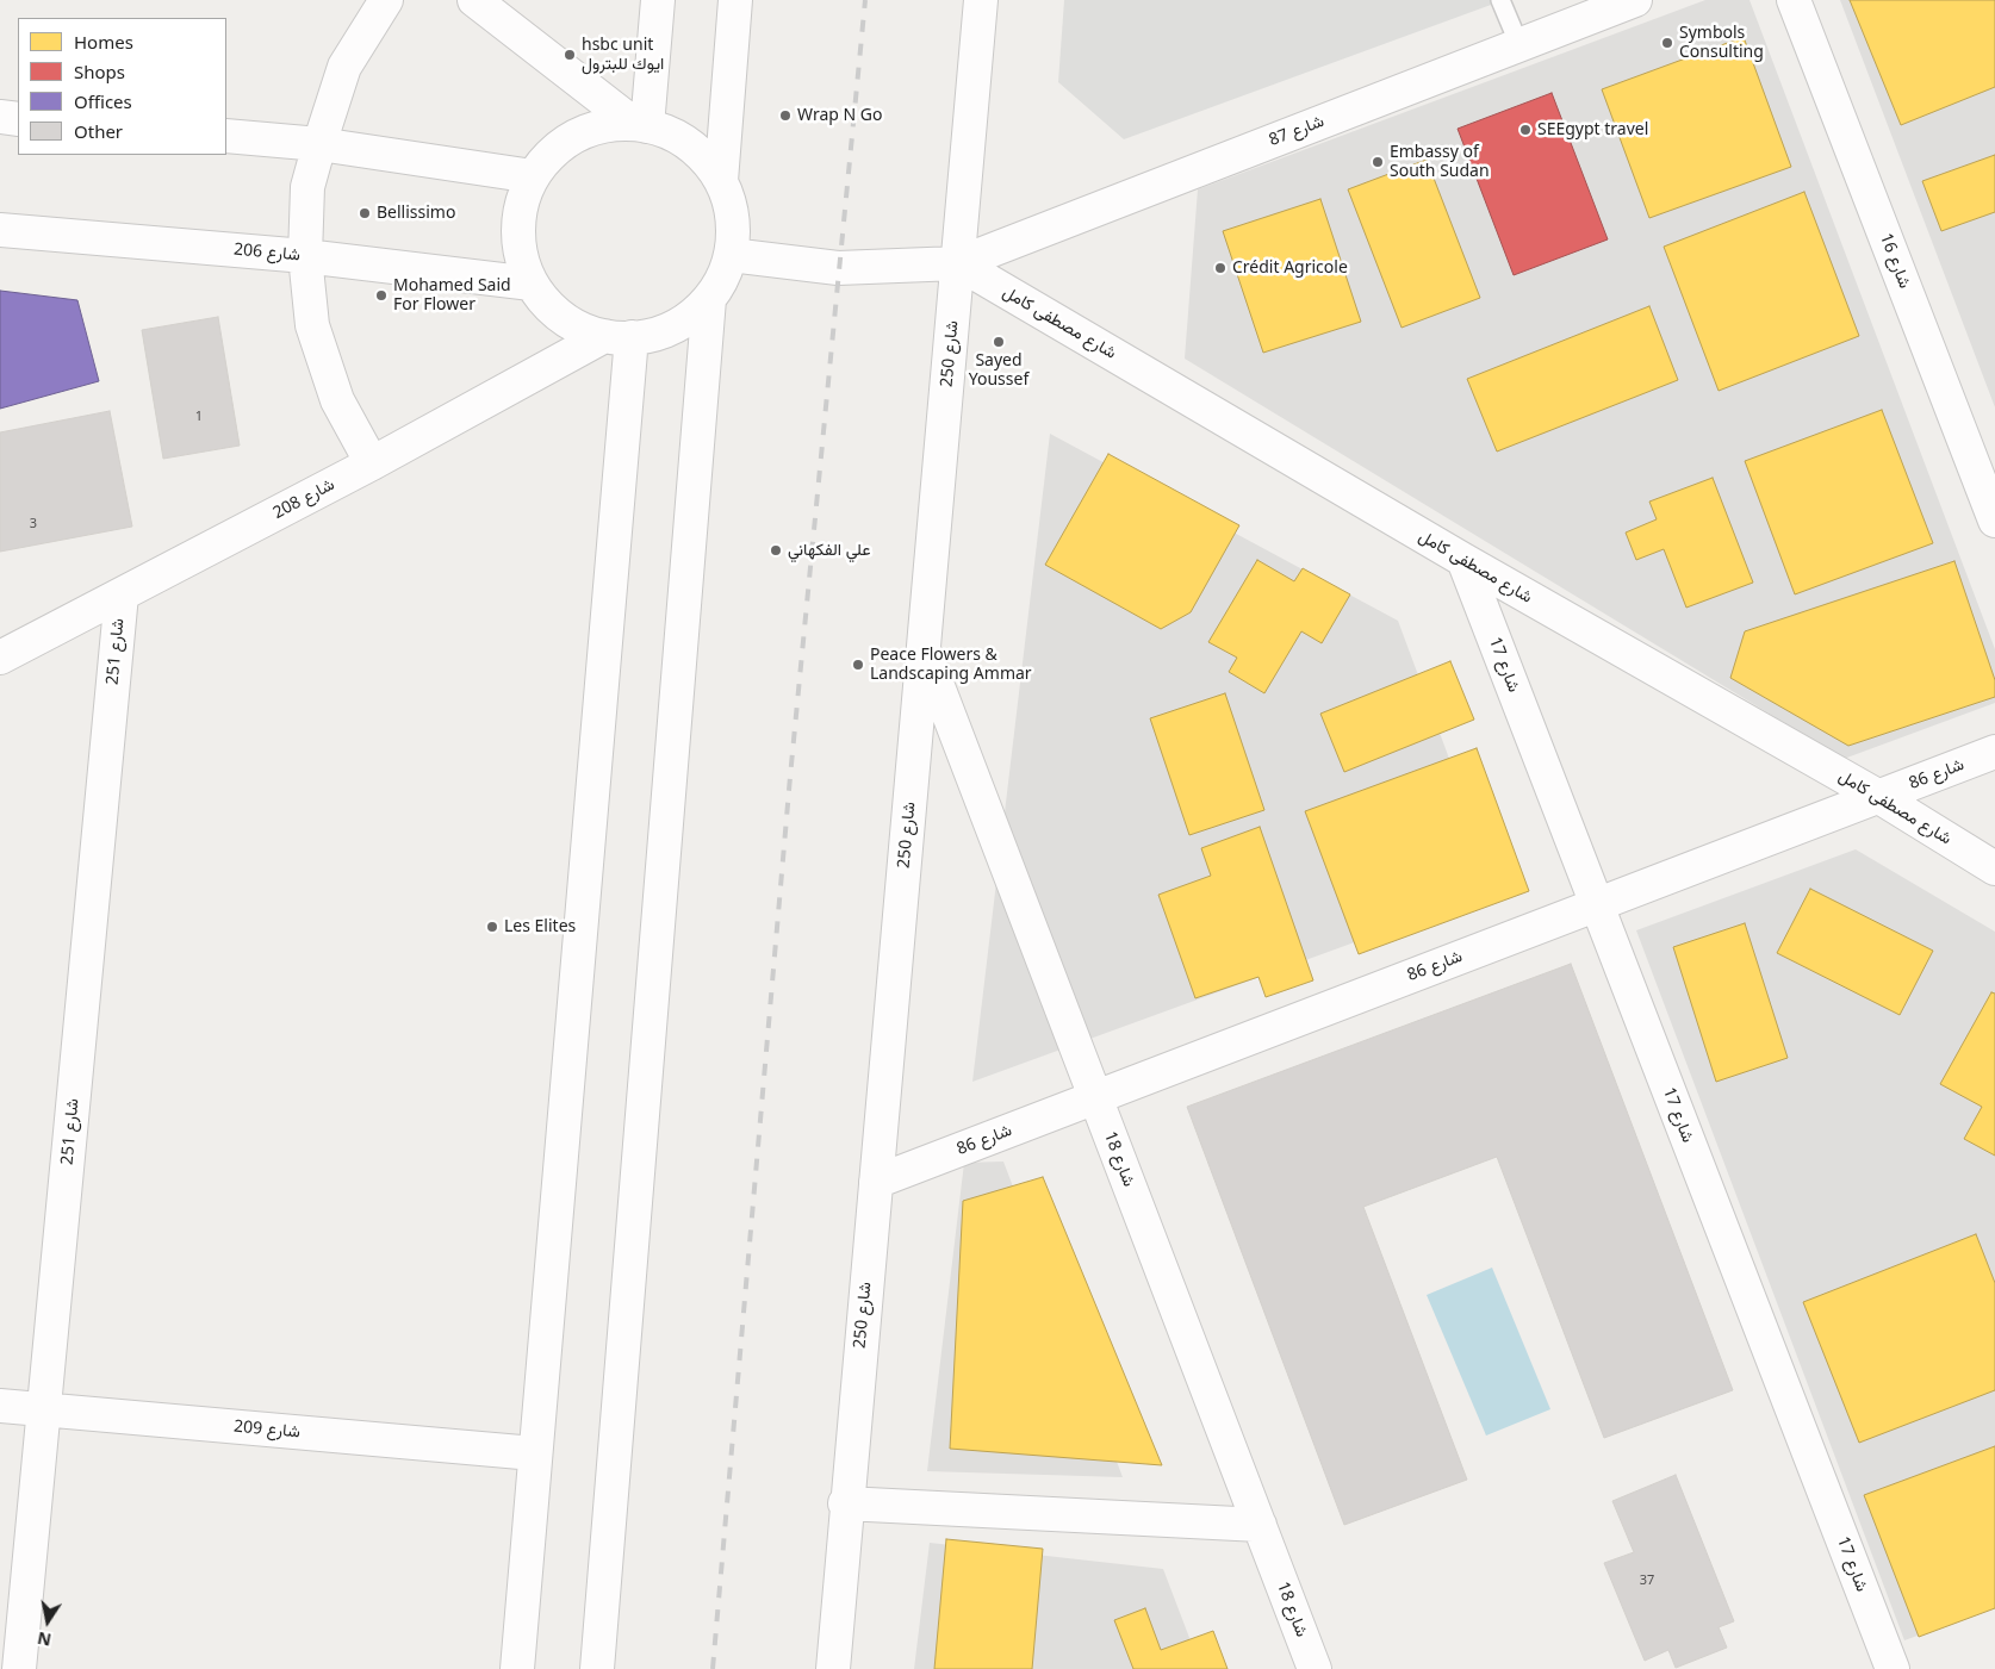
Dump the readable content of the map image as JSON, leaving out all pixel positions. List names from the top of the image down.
{
  "streets": {
    "street": [
      "شارع 87",
      "شارع 206",
      "شارع 16",
      "شارع مصطفى كامل",
      "شارع 250",
      "شارع 208",
      "شارع 251",
      "شارع 17",
      "شارع 86",
      "شارع 18",
      "شارع 209"
    ]
  },
  "crossings": [
    ["شارع 87", "شارع مصطفى كامل"],
    ["شارع 87", "شارع 250"],
    ["شارع مصطفى كامل", "شارع 250"],
    ["شارع مصطفى كامل", "شارع 17"],
    ["شارع مصطفى كامل", "شارع 86"],
    ["شارع 250", "شارع 86"],
    ["شارع 250", "شارع 18"],
    ["شارع 208", "شارع 251"],
    ["شارع 251", "شارع 209"],
    ["شارع 17", "شارع 86"],
    ["شارع 86", "شارع 18"]
  ],
  "places": [
    "Symbols Consulting",
    "hsbc unit ايوك للبترول",
    "Wrap N Go",
    "SEEgypt travel",
    "Embassy of South Sudan",
    "Bellissimo",
    "Crédit Agricole",
    "Mohamed Said For Flower",
    "Sayed Youssef",
    "علي الفكهاني",
    "Peace Flowers & Landscaping Ammar",
    "Les Elites"
  ],
  "house_numbers": ["1", "3", "37"],
  "legend": [
    "Homes",
    "Shops",
    "Offices",
    "Other"
  ],
  "north": "bottom"
}
